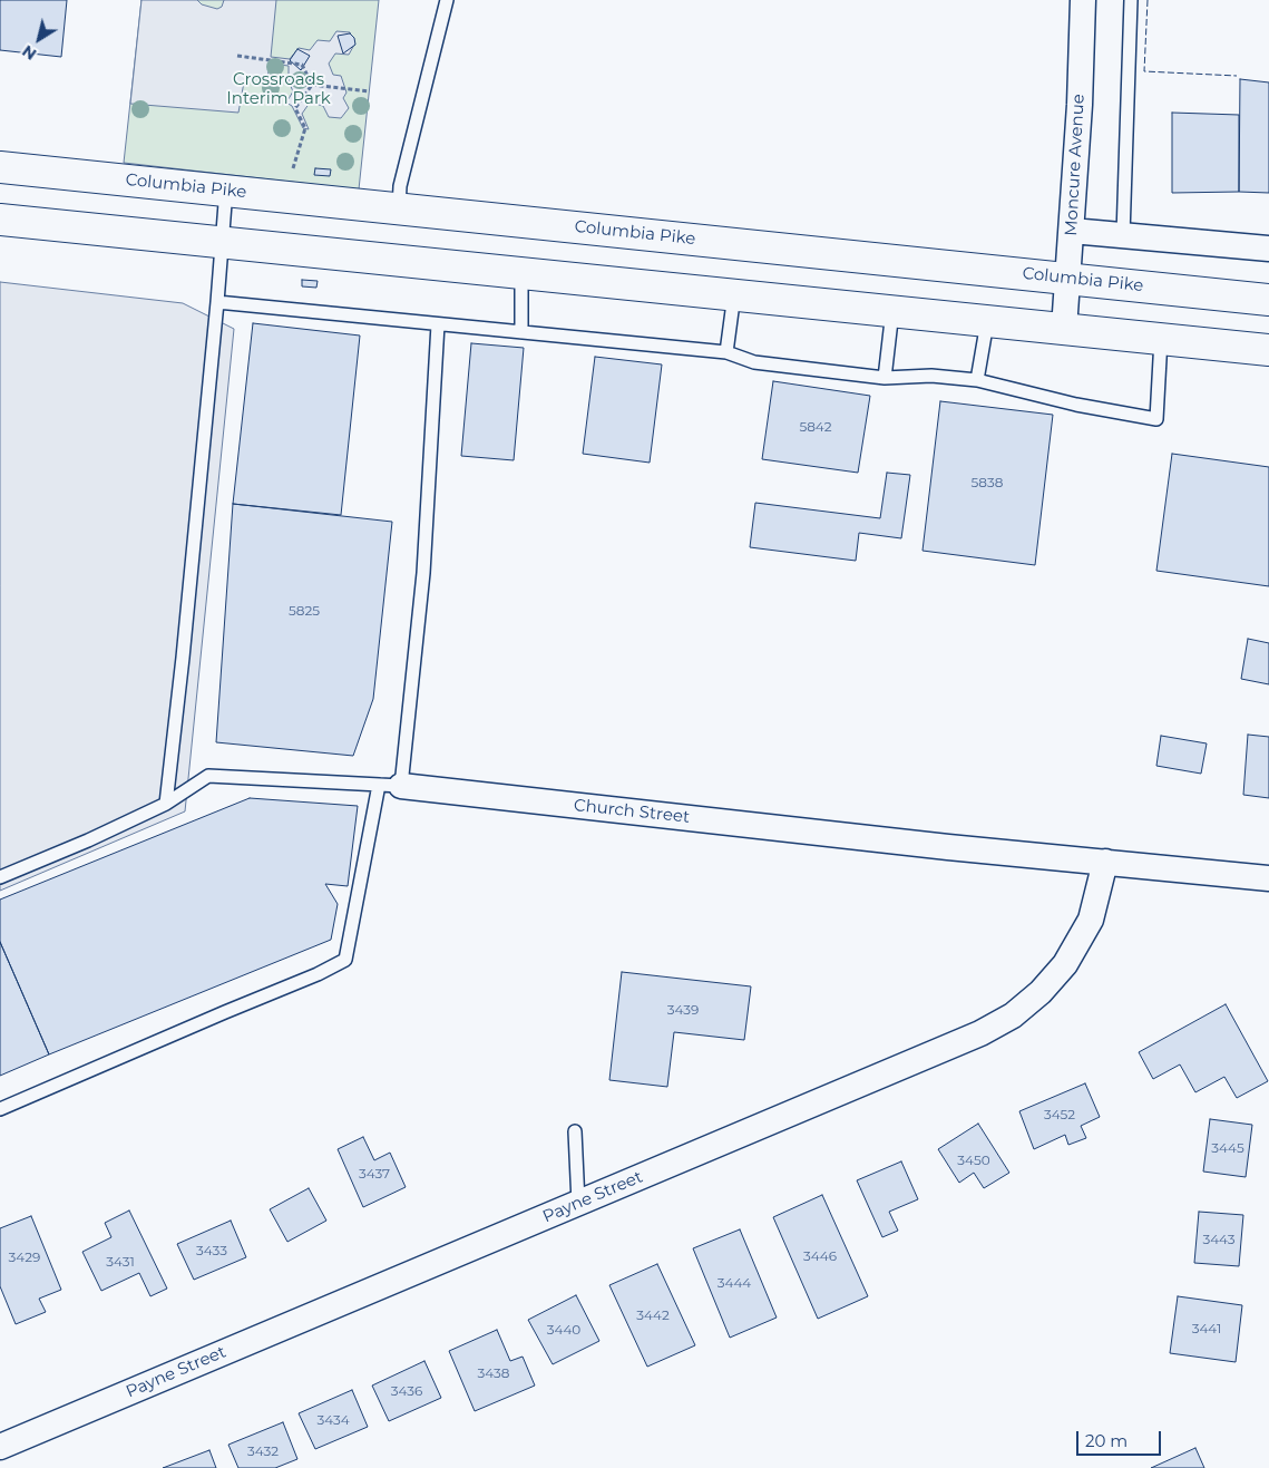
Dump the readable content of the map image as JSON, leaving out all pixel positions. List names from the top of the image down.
{
  "streets": {
    "main road": ["Columbia Pike"],
    "street": ["Moncure Avenue", "Church Street", "Payne Street"]
  },
  "crossings": [
    ["Moncure Avenue", "Columbia Pike"],
    ["Church Street", "Payne Street"]
  ],
  "parks": ["Crossroads Interim Park"],
  "house_numbers": [
    "5842",
    "5838",
    "5825",
    "3439",
    "3452",
    "3445",
    "3450",
    "3437",
    "3443",
    "3433",
    "3446",
    "3429",
    "3431",
    "3444",
    "3442",
    "3441",
    "3440",
    "3438",
    "3436",
    "3434",
    "3432"
  ],
  "scale_bar": "20 m",
  "north": "bottom left"
}
